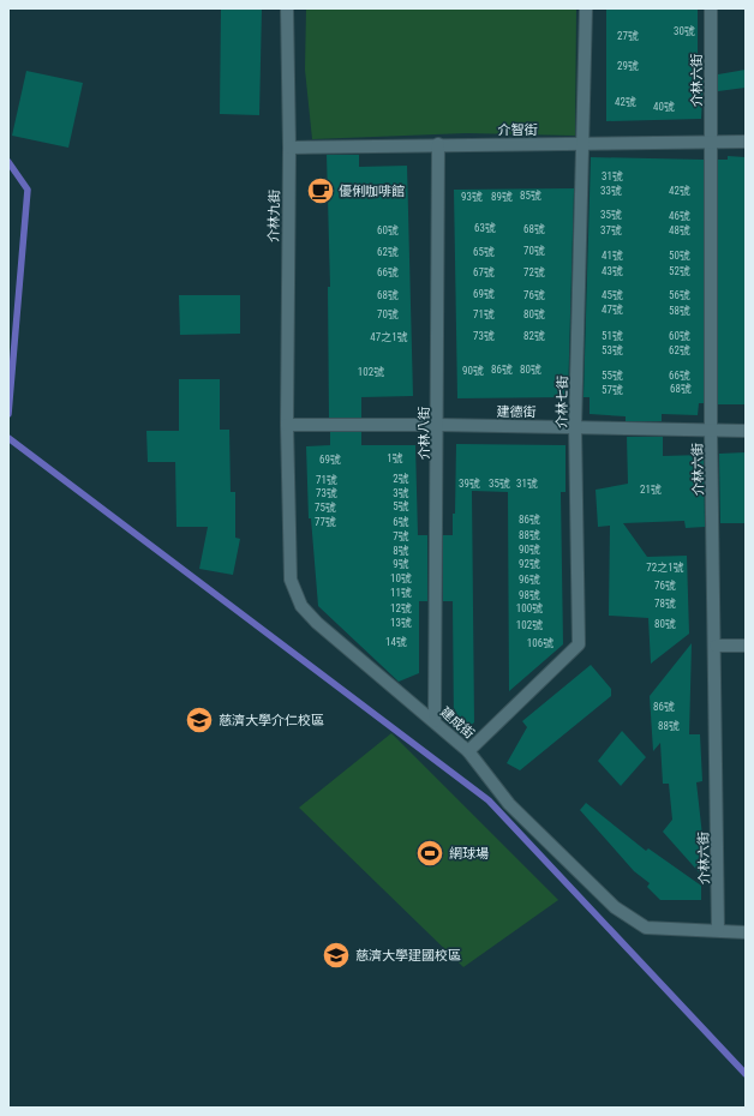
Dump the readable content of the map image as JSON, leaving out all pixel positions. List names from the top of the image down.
{
  "streets": {
    "street": [
      "介林六街",
      "介智街",
      "介林九街",
      "介林七街",
      "建德街",
      "介林八街",
      "建成街"
    ]
  },
  "crossings": [
    ["介林六街", "介智街"],
    ["介林六街", "建德街"],
    ["介林六街", "建成街"],
    ["介智街", "介林九街"],
    ["介智街", "介林七街"],
    ["介智街", "介林八街"],
    ["介林九街", "建德街"],
    ["介林九街", "建成街"],
    ["介林七街", "建德街"],
    ["介林七街", "建成街"],
    ["建德街", "介林八街"],
    ["建德街", "建成街"],
    ["介林八街", "建成街"]
  ],
  "places": {
    "cafe": ["優俐咖啡館"],
    "school or university": ["慈濟大學介仁校區", "慈濟大學建國校區"],
    "sports": ["網球場"]
  },
  "house_numbers": [
    "30號",
    "27號",
    "29號",
    "42號",
    "40號",
    "31號",
    "33號",
    "42號",
    "85號",
    "93號",
    "89號",
    "35號",
    "46號",
    "63號",
    "68號",
    "60號",
    "37號",
    "48號",
    "70號",
    "62號",
    "65號",
    "41號",
    "50號",
    "43號",
    "52號",
    "66號",
    "67號",
    "72號",
    "69號",
    "68號",
    "76號",
    "45號",
    "56號",
    "47號",
    "58號",
    "70號",
    "71號",
    "80號",
    "73號",
    "82號",
    "51號",
    "60號",
    "47之1號",
    "53號",
    "62號",
    "86號",
    "80號",
    "90號",
    "102號",
    "55號",
    "66號",
    "68號",
    "57號",
    "1號",
    "69號",
    "2號",
    "71號",
    "39號",
    "35號",
    "31號",
    "21號",
    "73號",
    "3號",
    "5號",
    "75號",
    "86號",
    "77號",
    "6號",
    "88號",
    "7號",
    "90號",
    "8號",
    "9號",
    "92號",
    "72之1號",
    "10號",
    "96號",
    "76號",
    "11號",
    "98號",
    "78號",
    "12號",
    "100號",
    "13號",
    "80號",
    "102號",
    "14號",
    "106號",
    "86號",
    "88號"
  ]
}
